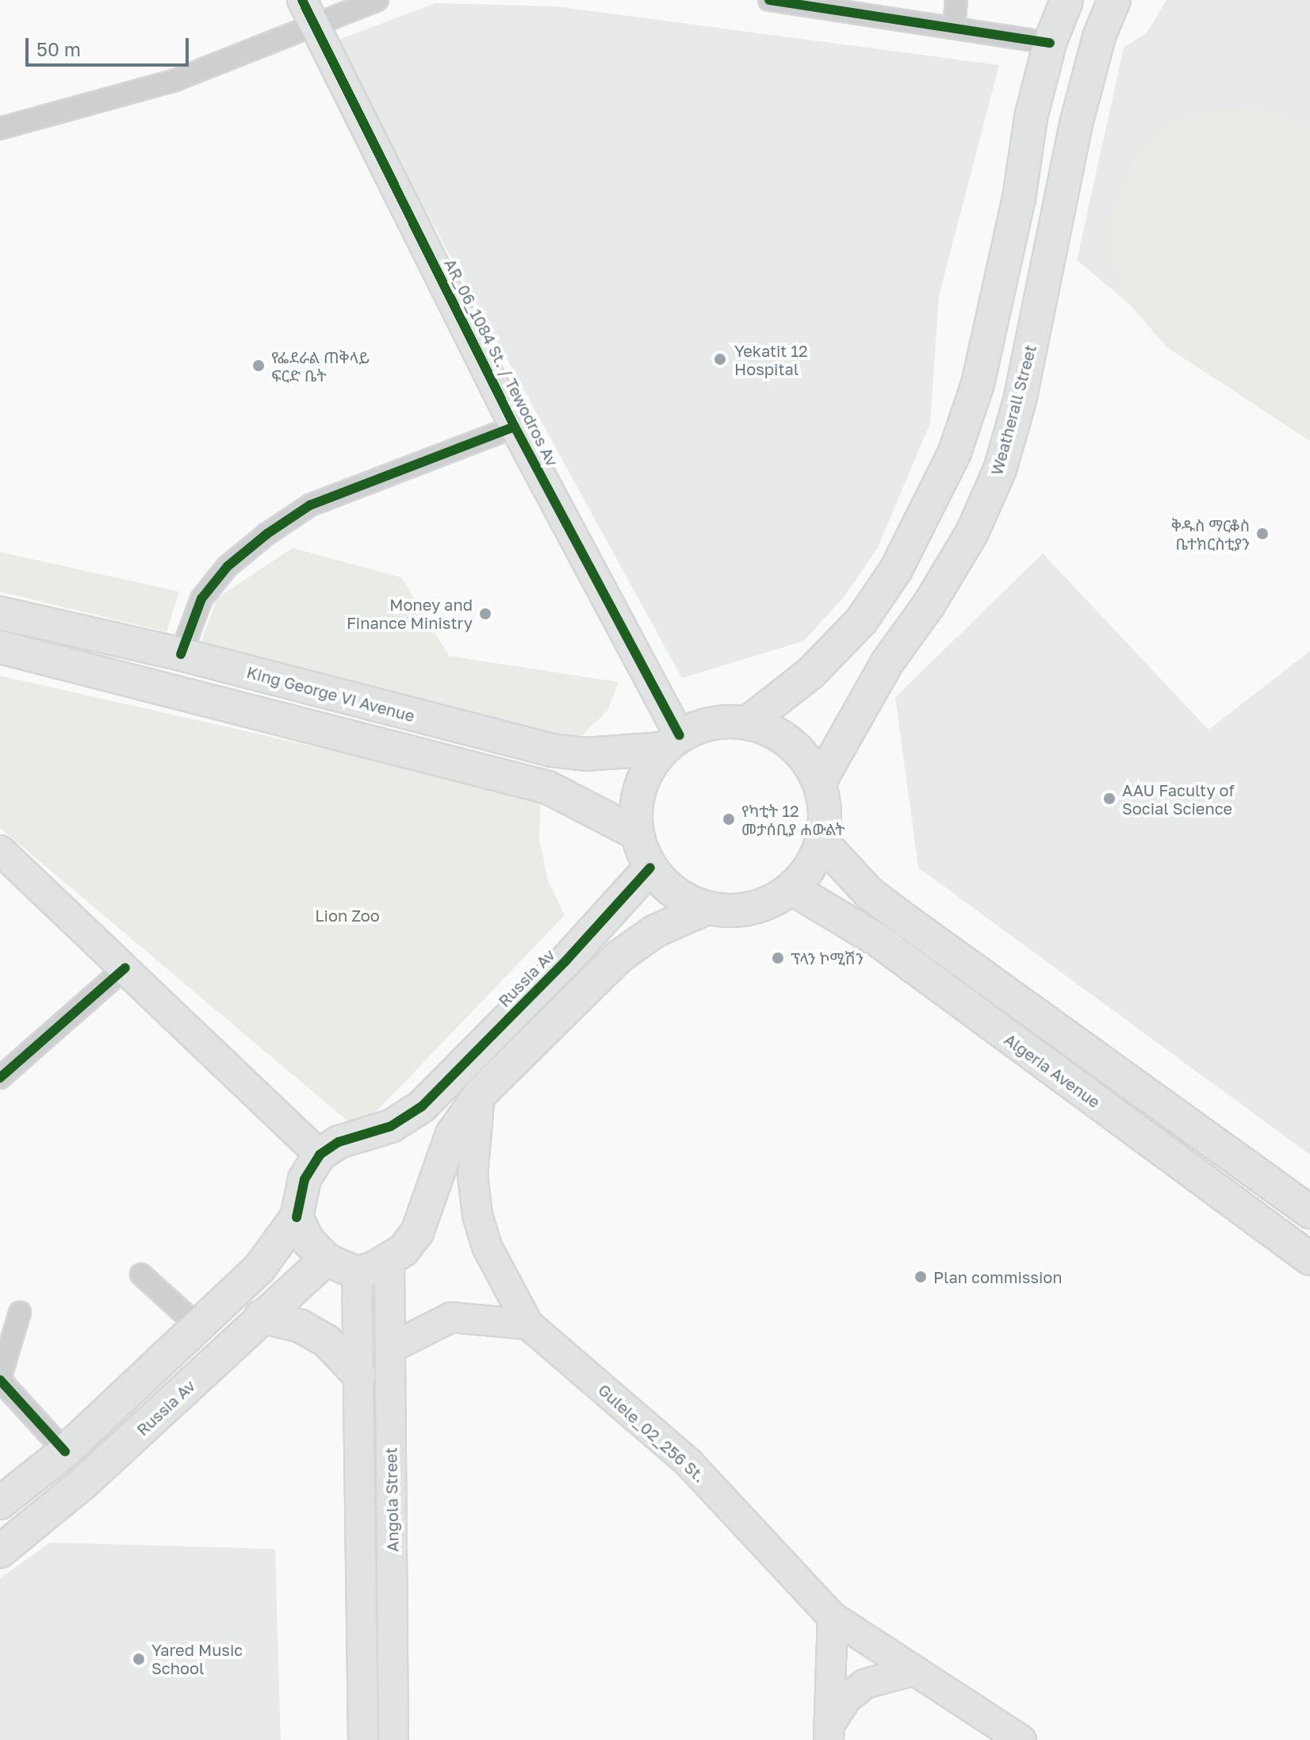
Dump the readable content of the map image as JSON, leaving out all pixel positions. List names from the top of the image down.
{
  "streets": {
    "main road": [
      "AR_06_1084 St. / Tewodros Av",
      "Weatherall Street",
      "King George VI Avenue",
      "Russia Av",
      "Algeria Avenue",
      "Gulele_02_256 St.",
      "Angola Street"
    ]
  },
  "crossings": [
    ["AR_06_1084 St. / Tewodros Av", "Weatherall Street"],
    ["AR_06_1084 St. / Tewodros Av", "King George VI Avenue"],
    ["AR_06_1084 St. / Tewodros Av", "Russia Av"],
    ["AR_06_1084 St. / Tewodros Av", "Algeria Avenue"],
    ["Weatherall Street", "King George VI Avenue"],
    ["Weatherall Street", "Russia Av"],
    ["Weatherall Street", "Algeria Avenue"],
    ["King George VI Avenue", "Russia Av"],
    ["King George VI Avenue", "Algeria Avenue"],
    ["Russia Av", "Algeria Avenue"]
  ],
  "parks": ["Lion Zoo"],
  "places": [
    "Yekatit 12 Hospital",
    "የፌደራል ጠቅላይ ፍርድ ቤት",
    "ቅዱስ ማርቆስ ቤተክርስቲያን",
    "Money and Finance Ministry",
    "AAU Faculty of Social Science",
    "የካቲት 12 መታሰቢያ ሐውልት",
    "ፕላን ኮሚሽን",
    "Plan commission",
    "Yared Music School"
  ],
  "scale_bar": "50 m"
}
